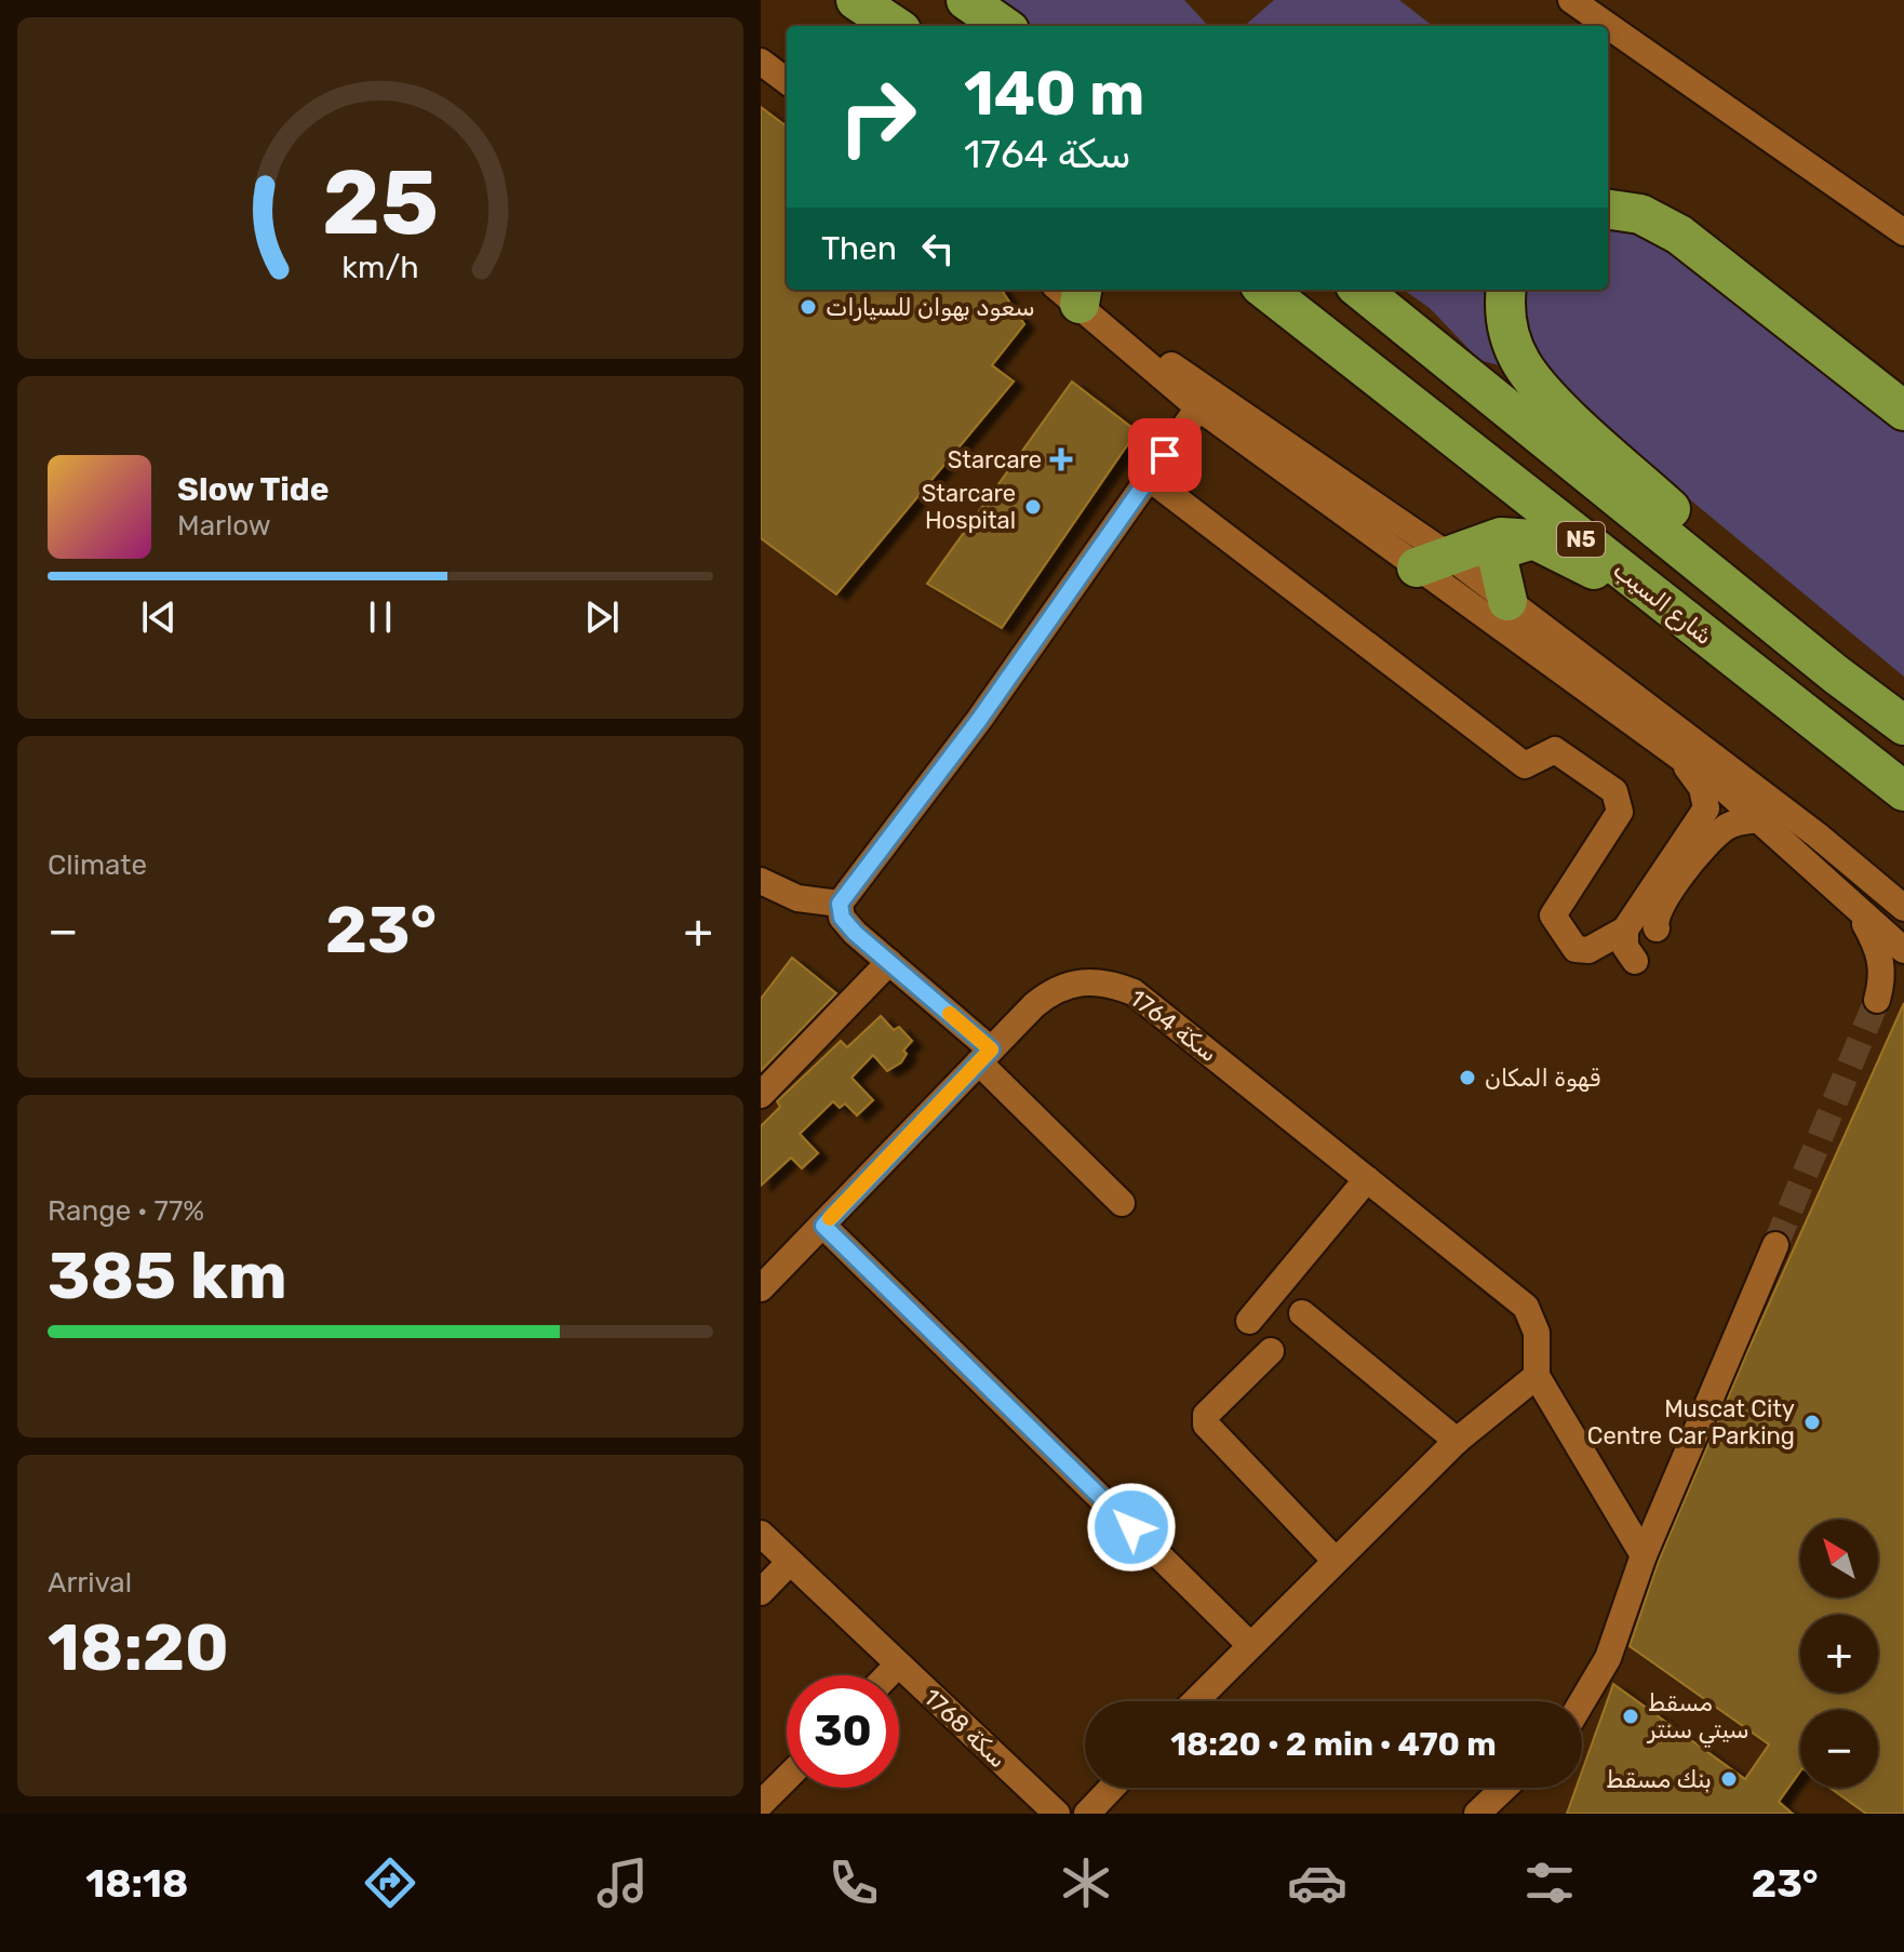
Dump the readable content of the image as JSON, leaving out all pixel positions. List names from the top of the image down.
{
  "streets": {
    "highway": ["N5", "شارع السيب"],
    "street": ["سكة 1764", "سكة 1768"]
  },
  "places": {
    "other": [
      "سعود بهوان للسيارات",
      "Starcare Hospital",
      "قهوة المكان",
      "Muscat City Centre Car Parking",
      "مسقط سيتي سنتر",
      "بنك مسقط"
    ],
    "health": ["Starcare"]
  },
  "north": "top left",
  "page": {
    "turn": ["140 m", "سكة 1764"],
    "then": "Then",
    "song": ["Slow Tide", "Marlow"],
    "tile": [
      "Climate",
      ["Range · 77%", "385 km"],
      ["Arrival", "18:20"]
    ],
    "heat": ["−", "23°", "+"],
    "map_buttons": ["+", "−"],
    "limit": "30",
    "trip": "18:20 · 2 min · 470 m",
    "tabs": ["18:18", "23°"],
    "gauge": ["25", "km/h"]
  }
}
